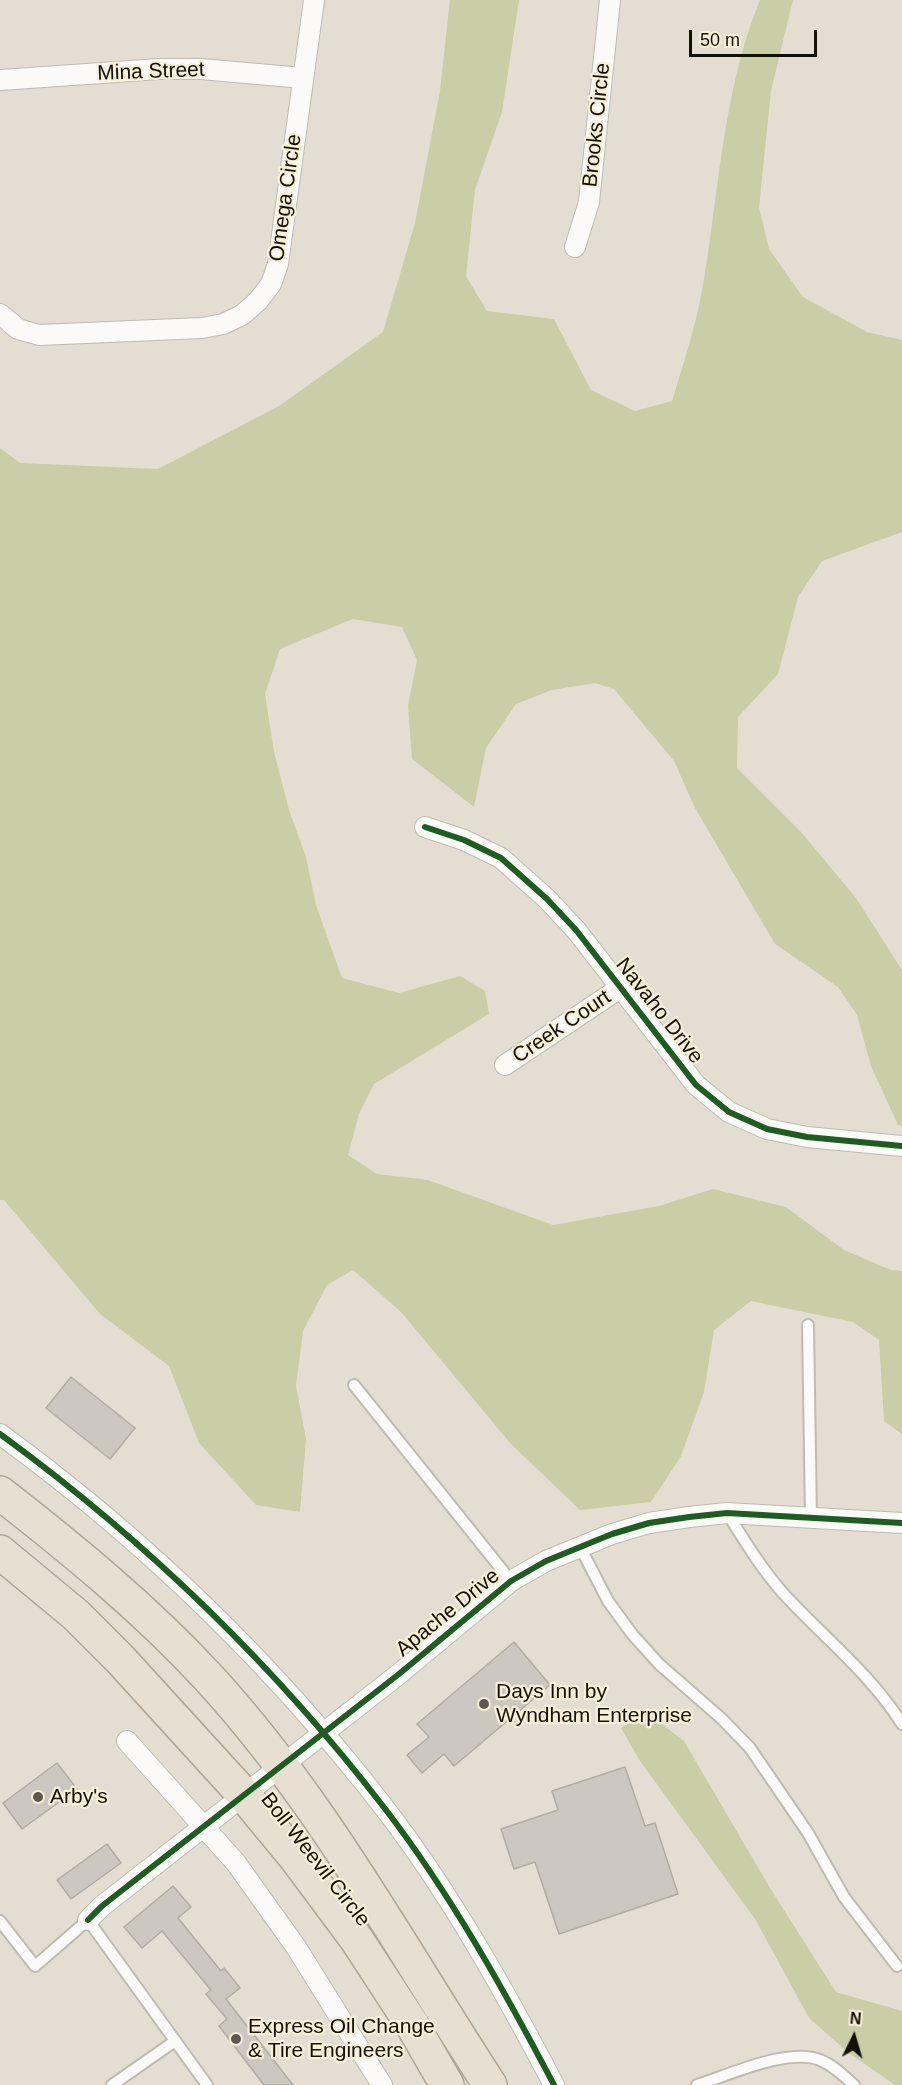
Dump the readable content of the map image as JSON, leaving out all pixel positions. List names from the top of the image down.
{
  "streets": {
    "highway": ["Boll Weevil Circle"],
    "street": [
      "Mina Street",
      "Brooks Circle",
      "Omega Circle",
      "Navaho Drive",
      "Creek Court",
      "Apache Drive"
    ]
  },
  "crossings": [
    ["Mina Street", "Omega Circle"],
    ["Navaho Drive", "Creek Court"],
    ["Apache Drive", "Boll Weevil Circle"]
  ],
  "places": ["Days Inn by Wyndham Enterprise", "Arby's", "Express Oil Change & Tire Engineers"],
  "scale_bar": "50 m",
  "north": "top"
}
